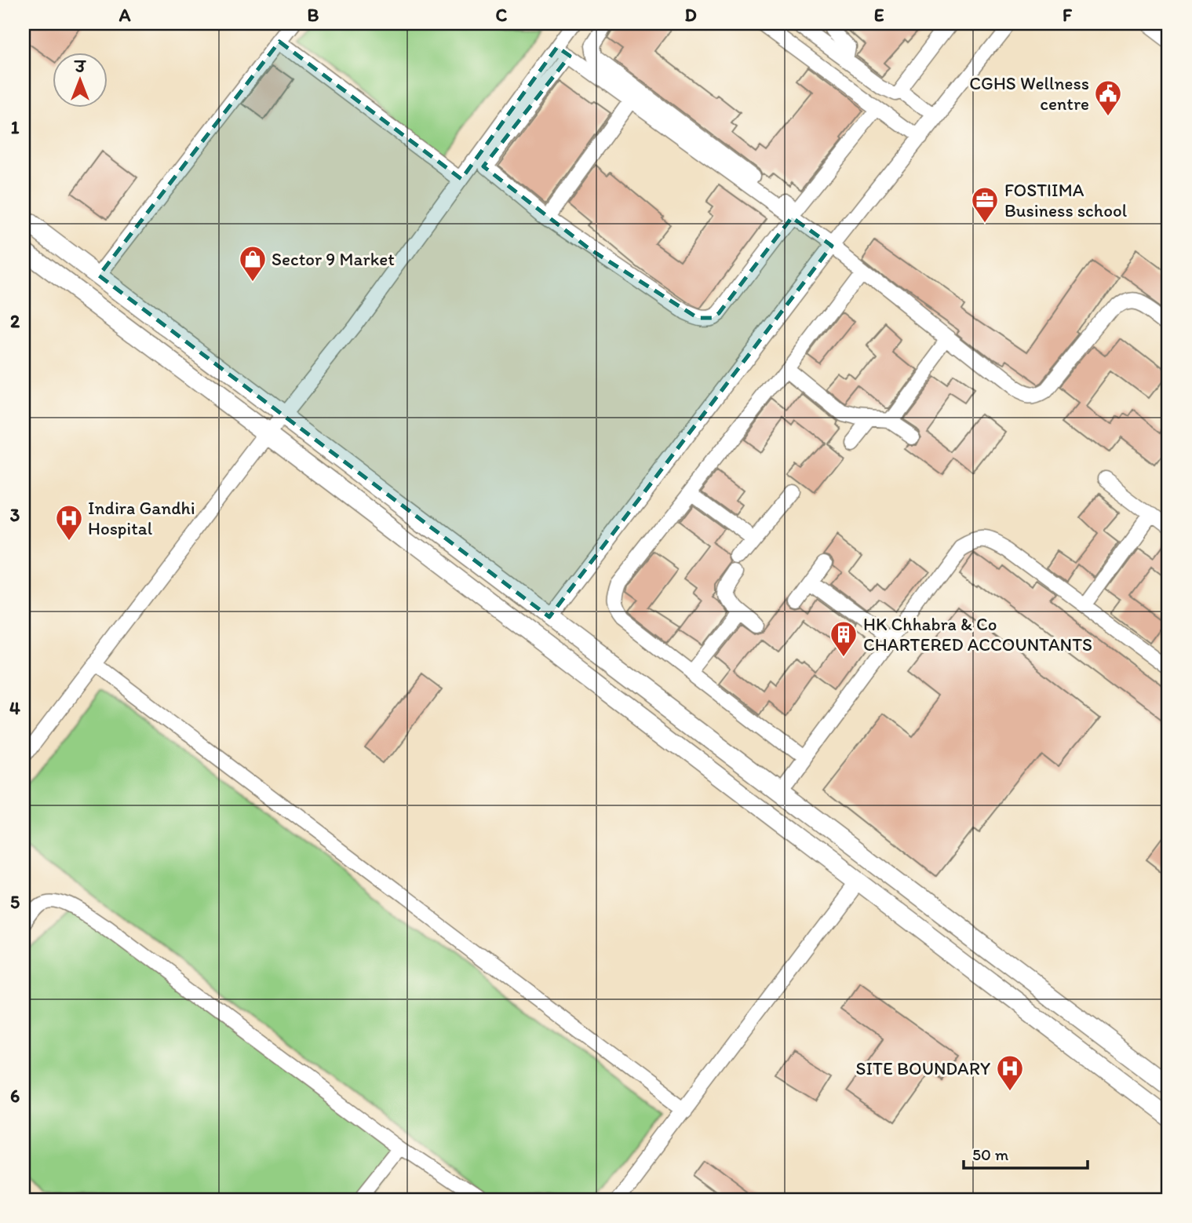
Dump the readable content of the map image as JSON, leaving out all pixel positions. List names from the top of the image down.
{
  "places": {
    "public building": ["CGHS Wellness centre"],
    "office": ["FOSTIIMA Business school"],
    "shop": ["Sector 9 Market"],
    "hospital": ["Indira Gandhi Hospital", "SITE BOUNDARY"],
    "building": ["HK Chhabra & Co CHARTERED ACCOUNTANTS"]
  },
  "scale_bar": "50 m",
  "north": "top",
  "grid": {
    "columns": [
      "A",
      "B",
      "C",
      "D",
      "E",
      "F"
    ],
    "rows": [
      "1",
      "2",
      "3",
      "4",
      "5",
      "6"
    ]
  }
}
